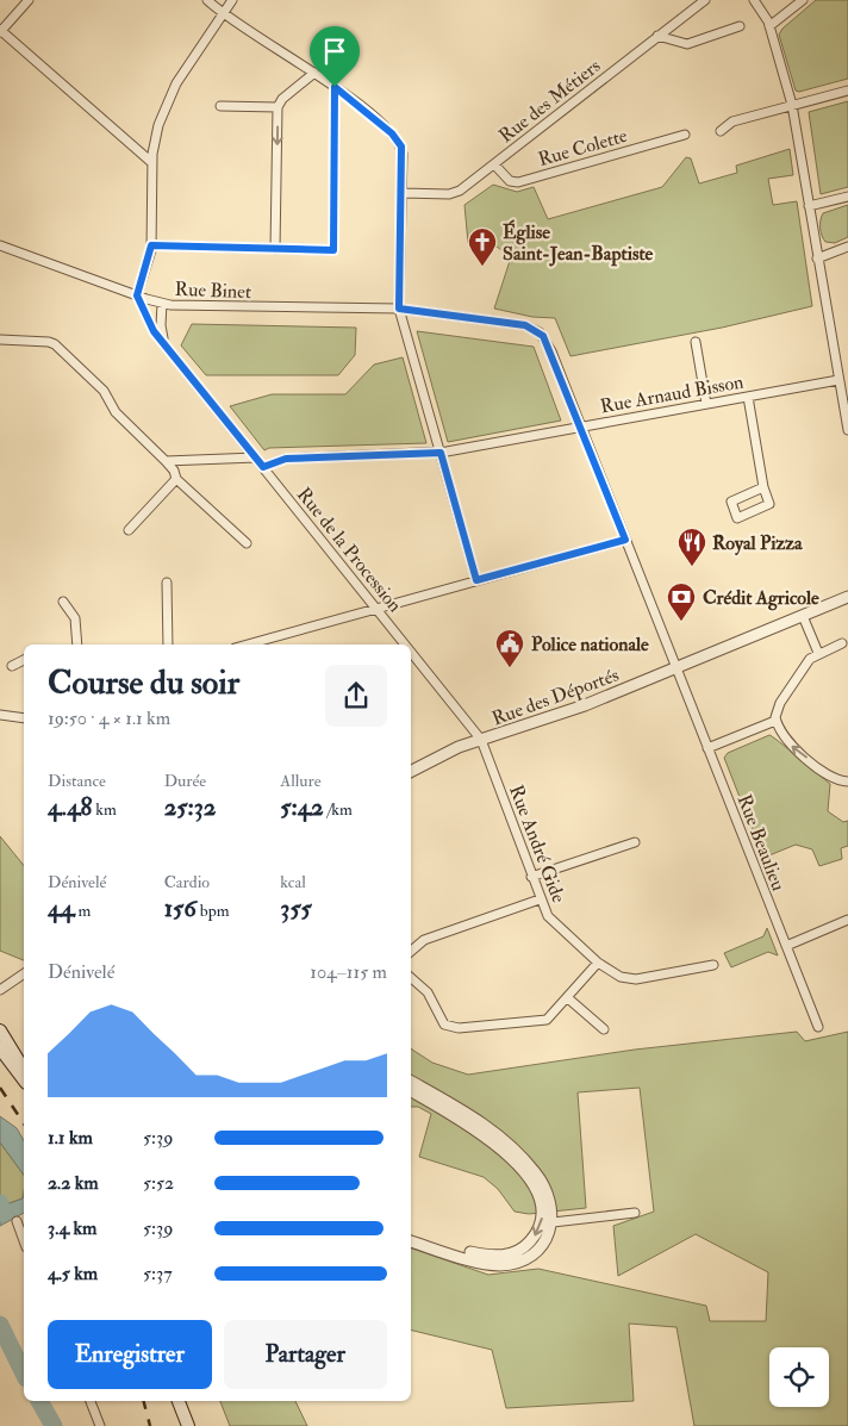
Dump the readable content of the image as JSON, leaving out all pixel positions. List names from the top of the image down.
{
  "streets": {
    "street": [
      "Rue des Métiers",
      "Rue Colette",
      "Rue Binet",
      "Rue Arnaud Bisson",
      "Rue de la Procession",
      "Rue des Déportés",
      "Rue Beaulieu",
      "Rue André Gide"
    ]
  },
  "crossings": [
    ["Rue des Métiers", "Rue Colette"],
    ["Rue Binet", "Rue Arnaud Bisson"],
    ["Rue Binet", "Rue de la Procession"],
    ["Rue Binet", "Rue Beaulieu"],
    ["Rue Arnaud Bisson", "Rue de la Procession"],
    ["Rue Arnaud Bisson", "Rue Beaulieu"],
    ["Rue de la Procession", "Rue des Déportés"],
    ["Rue de la Procession", "Rue André Gide"],
    ["Rue des Déportés", "Rue Beaulieu"],
    ["Rue des Déportés", "Rue André Gide"]
  ],
  "places": {
    "church": ["Église Saint-Jean-Baptiste"],
    "restaurant": ["Royal Pizza"],
    "bank": ["Crédit Agricole"],
    "public building": ["Police nationale"]
  },
  "page": {
    "heading": ["Course du soir", "19:50 · 4 × 1.1 km"],
    "stats": [
      ["Distance", "4.48 km"],
      ["Durée", "25:32"],
      ["Allure", "5:42 /km"],
      ["Dénivelé", "44 m"],
      ["Cardio", "156 bpm"],
      ["kcal", "355"]
    ],
    "chart": ["Dénivelé", "104–115 m"],
    "list": [
      {
        "name": "1.1 km",
        "note": "5:39"
      },
      {
        "name": "2.2 km",
        "note": "5:52"
      },
      {
        "name": "3.4 km",
        "note": "5:39"
      },
      {
        "name": "4.5 km",
        "note": "5:37"
      }
    ],
    "buttons": ["Enregistrer", "Partager"]
  }
}
